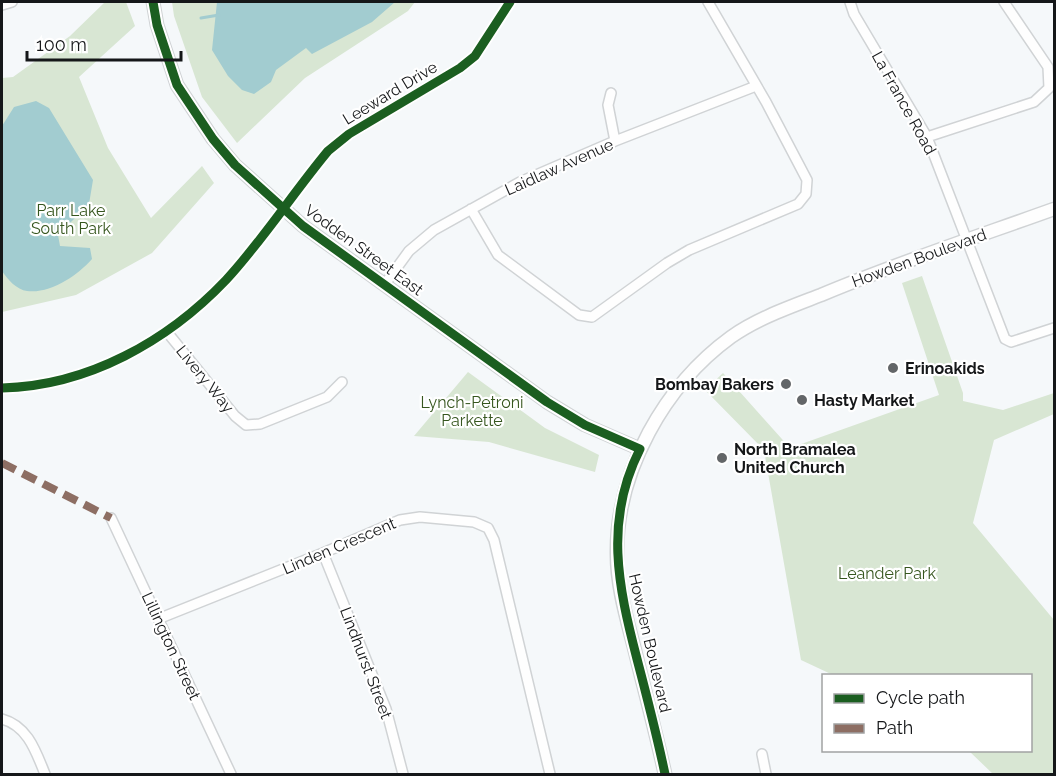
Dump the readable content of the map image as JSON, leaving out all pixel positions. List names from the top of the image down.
{
  "streets": {
    "street": [
      "Leeward Drive",
      "La France Road",
      "Laidlaw Avenue",
      "Vodden Street East",
      "Howden Boulevard",
      "Livery Way",
      "Linden Crescent",
      "Lillington Street",
      "Lindhurst Street"
    ]
  },
  "crossings": [
    ["Leeward Drive", "Vodden Street East"],
    ["Leeward Drive", "Livery Way"],
    ["La France Road", "Howden Boulevard"],
    ["Laidlaw Avenue", "Vodden Street East"],
    ["Vodden Street East", "Howden Boulevard"],
    ["Linden Crescent", "Lillington Street"],
    ["Linden Crescent", "Lindhurst Street"]
  ],
  "parks": ["Parr Lake South Park", "Lynch-Petroni Parkette", "Leander Park"],
  "places": [
    "Erinoakids",
    "Bombay Bakers",
    "Hasty Market",
    "North Bramalea United Church"
  ],
  "legend": ["Cycle path", "Path"],
  "scale_bar": "100 m"
}
